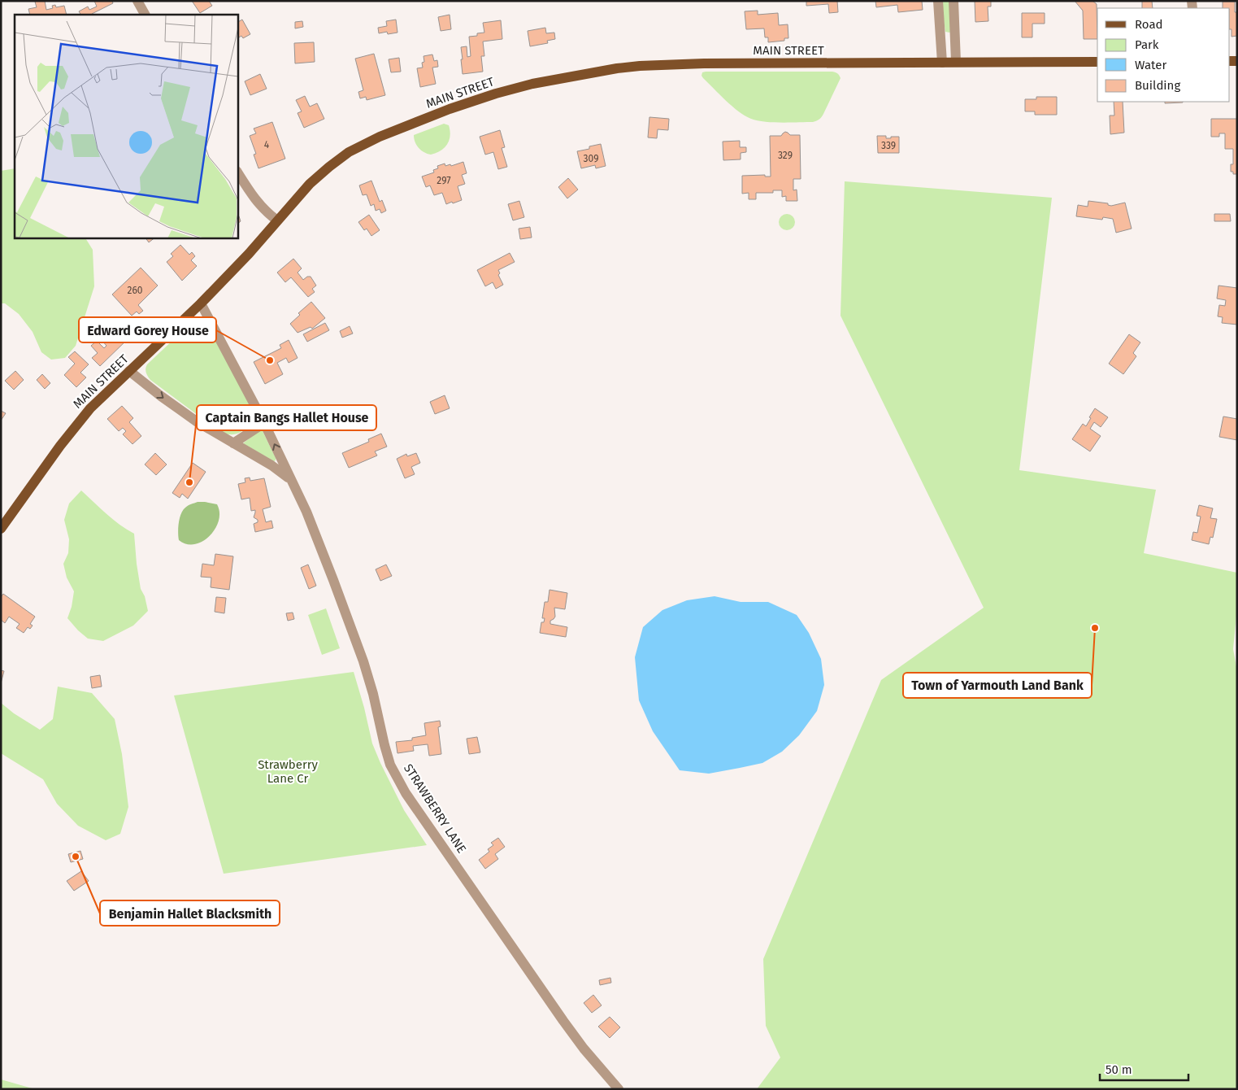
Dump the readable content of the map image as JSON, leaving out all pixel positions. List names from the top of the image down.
{
  "streets": {
    "main road": ["MAIN STREET"],
    "street": ["STRAWBERRY LANE"]
  },
  "crossings": [
    ["MAIN STREET", "STRAWBERRY LANE"]
  ],
  "parks": ["Strawberry Lane Cr"],
  "places": [
    "Edward Gorey House",
    "Captain Bangs Hallet House",
    "Town of Yarmouth Land Bank",
    "Benjamin Hallet Blacksmith"
  ],
  "house_numbers": [
    "4",
    "339",
    "329",
    "309",
    "297",
    "260"
  ],
  "legend": [
    "Road",
    "Park",
    "Water",
    "Building"
  ],
  "scale_bar": "50 m"
}
